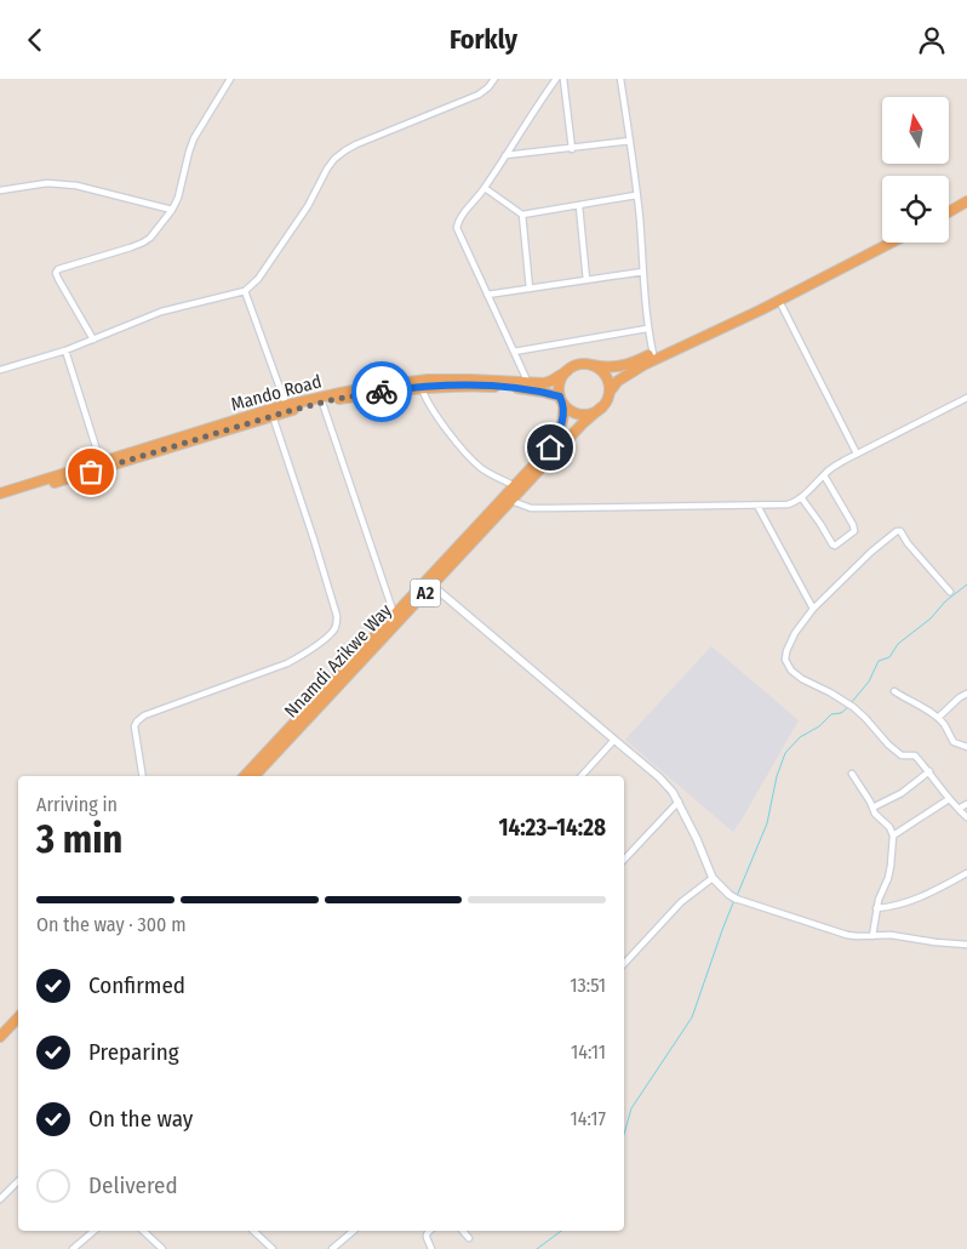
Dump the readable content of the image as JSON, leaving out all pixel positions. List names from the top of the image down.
{
  "streets": {
    "highway": ["Mando Road", "A2", "Nnamdi Azikwe Way"]
  },
  "crossings": [
    ["Mando Road", "Nnamdi Azikwe Way"]
  ],
  "north": "top",
  "page": {
    "header": "Forkly",
    "heading": ["3 min", "Arriving in", "14:23–14:28"],
    "bar": "On the way · 300 m",
    "list": [
      ["Confirmed", "13:51"],
      ["Preparing", "14:11"],
      ["On the way", "14:17"],
      "Delivered"
    ]
  }
}
